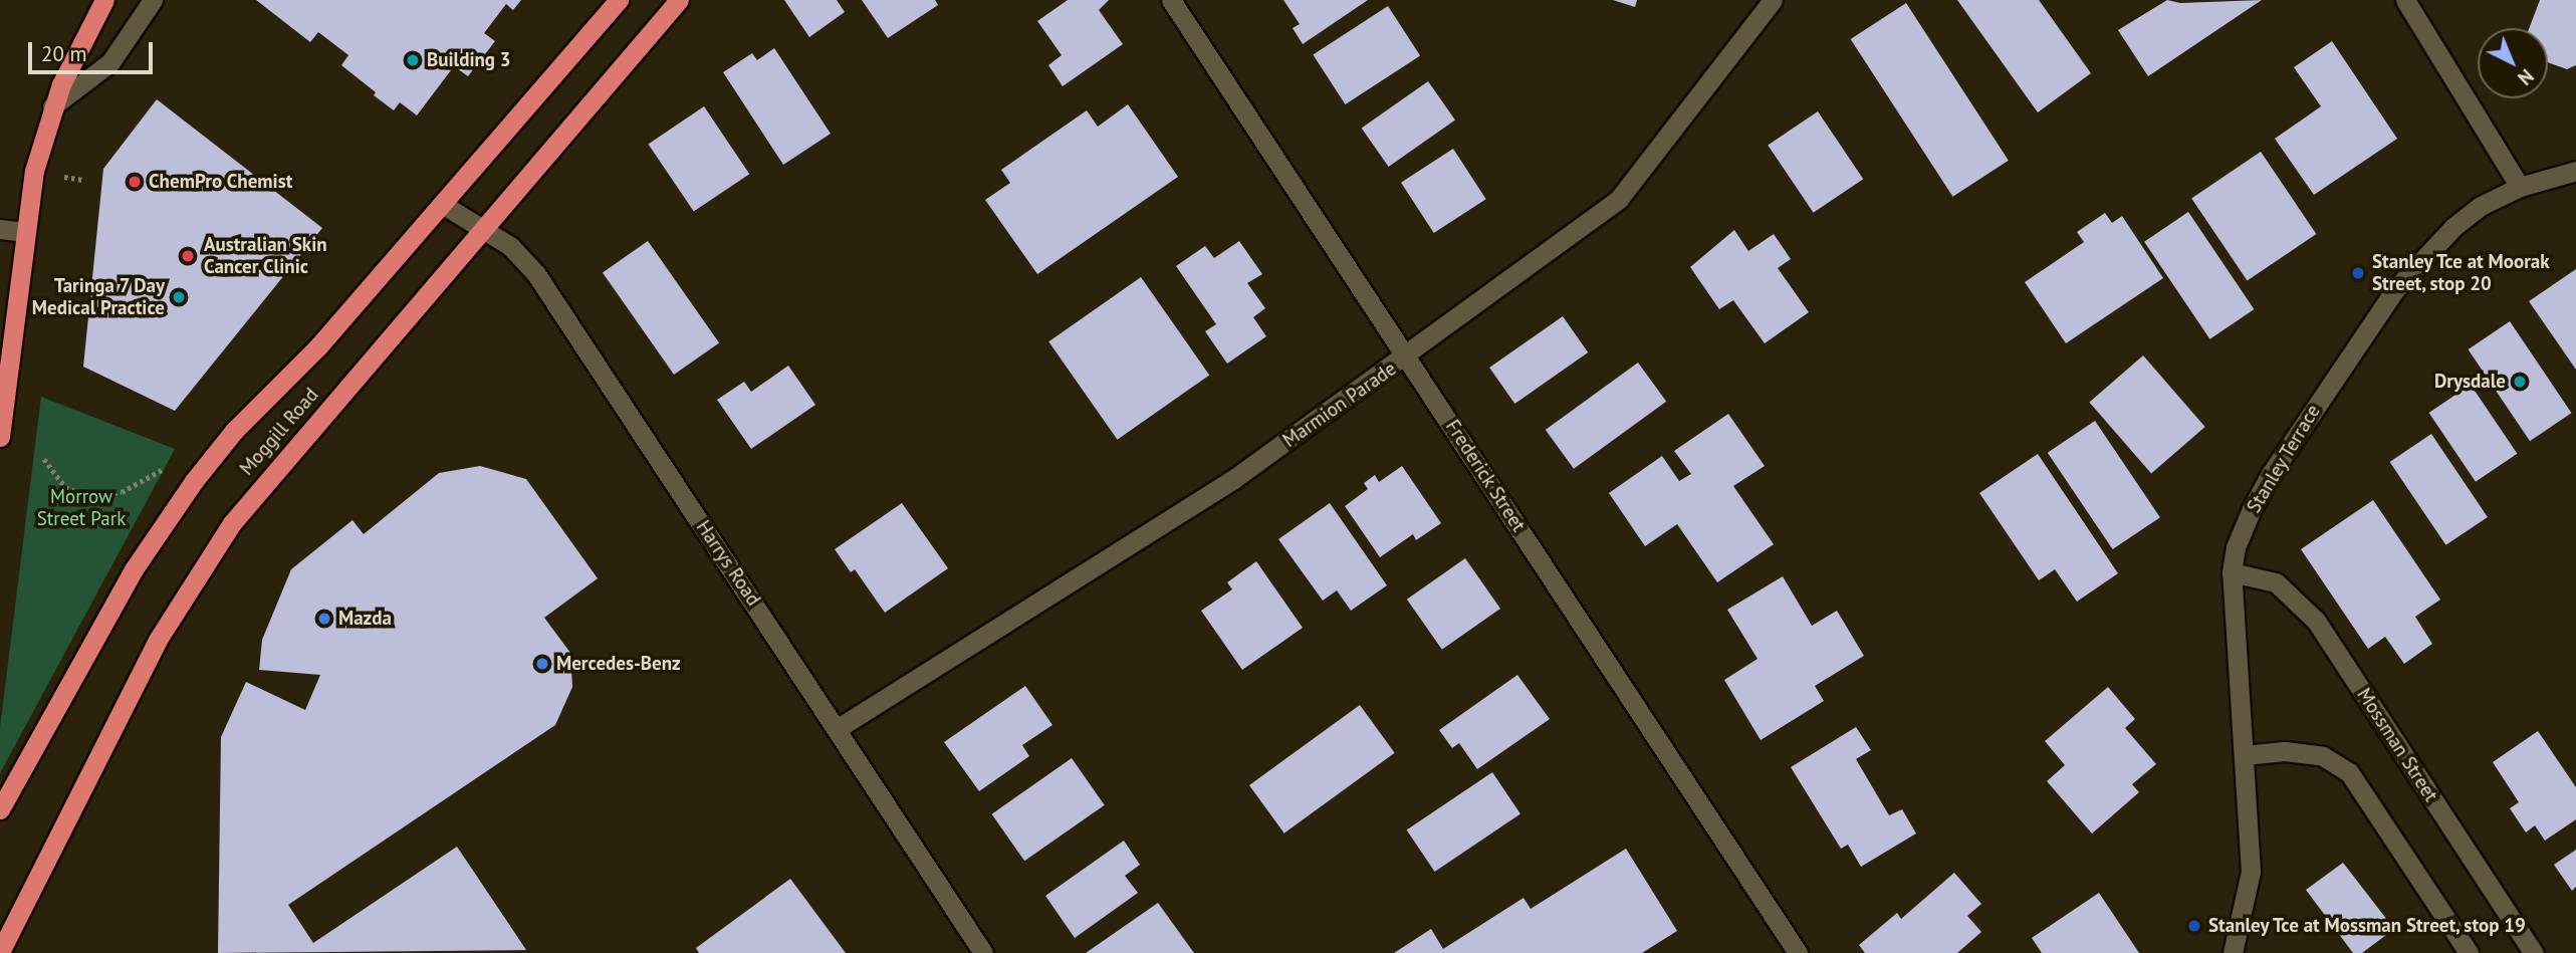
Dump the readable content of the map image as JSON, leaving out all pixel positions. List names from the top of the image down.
{
  "streets": {
    "highway": ["Moggill Road"],
    "street": [
      "Marmion Parade",
      "Stanley Terrace",
      "Frederick Street",
      "Harrys Road",
      "Mossman Street"
    ]
  },
  "crossings": [
    ["Marmion Parade", "Frederick Street"],
    ["Marmion Parade", "Harrys Road"],
    ["Moggill Road", "Harrys Road"],
    ["Stanley Terrace", "Mossman Street"]
  ],
  "parks": ["Morrow Street Park"],
  "places": [
    "Building 3",
    "ChemPro Chemist",
    "Australian Skin Cancer Clinic",
    "Stanley Tce at Moorak Street, stop 20",
    "Taringa 7 Day Medical Practice",
    "Drysdale",
    "Mazda",
    "Mercedes-Benz",
    "Stanley Tce at Mossman Street, stop 19"
  ],
  "scale_bar": "20 m",
  "north": "bottom right"
}
